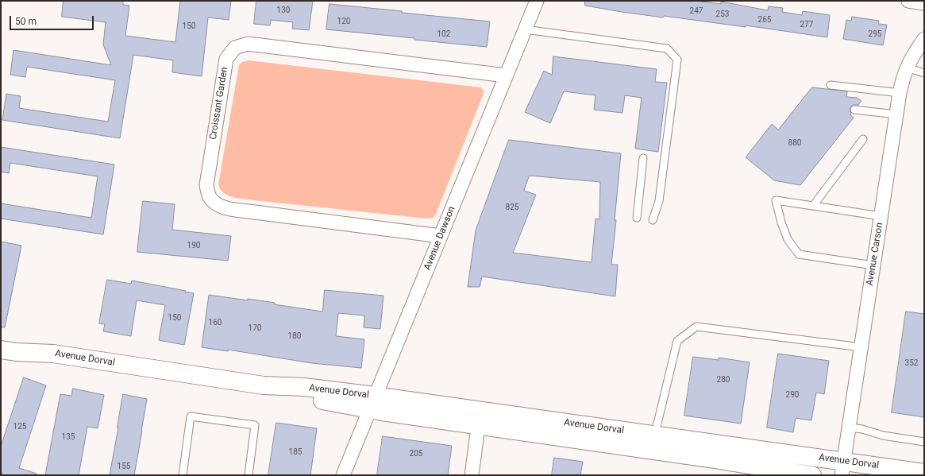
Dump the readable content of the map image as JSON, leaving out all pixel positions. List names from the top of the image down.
{
  "streets": {
    "street": [
      "Croissant Garden",
      "Avenue Dawson",
      "Avenue Carson",
      "Avenue Dorval"
    ]
  },
  "crossings": [
    ["Croissant Garden", "Avenue Dawson"],
    ["Avenue Dawson", "Avenue Dorval"],
    ["Avenue Carson", "Avenue Dorval"]
  ],
  "house_numbers": [
    "130",
    "247",
    "253",
    "265",
    "120",
    "277",
    "150",
    "102",
    "295",
    "880",
    "825",
    "190",
    "150",
    "160",
    "170",
    "180",
    "352",
    "280",
    "290",
    "125",
    "135",
    "185",
    "205",
    "155"
  ],
  "scale_bar": "50 m"
}
